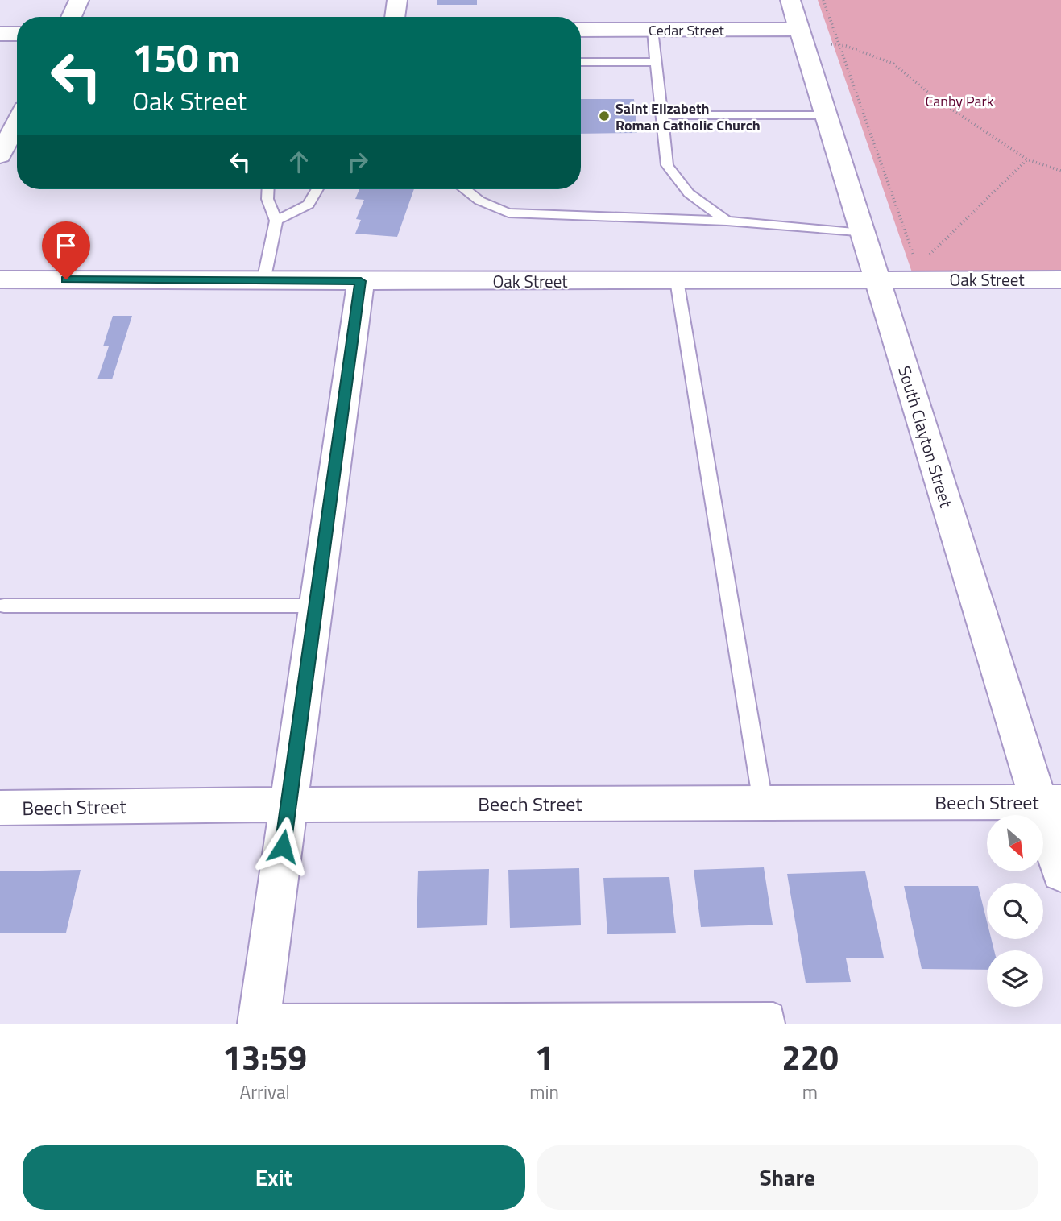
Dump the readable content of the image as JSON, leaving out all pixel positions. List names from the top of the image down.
{
  "streets": {
    "street": [
      "Cedar Street",
      "Oak Street",
      "South Clayton Street",
      "Beech Street"
    ]
  },
  "crossings": [
    ["Cedar Street", "South Clayton Street"],
    ["Oak Street", "South Clayton Street"],
    ["South Clayton Street", "Beech Street"]
  ],
  "parks": ["Canby Park"],
  "places": ["Saint Elizabeth Roman Catholic Church"],
  "north": "bottom right",
  "page": {
    "turn": ["150 m", "Oak Street"],
    "eta": [
      "13:59",
      "Arrival",
      "1",
      "min",
      "220",
      "m"
    ],
    "buttons": ["Exit", "Share"]
  }
}
